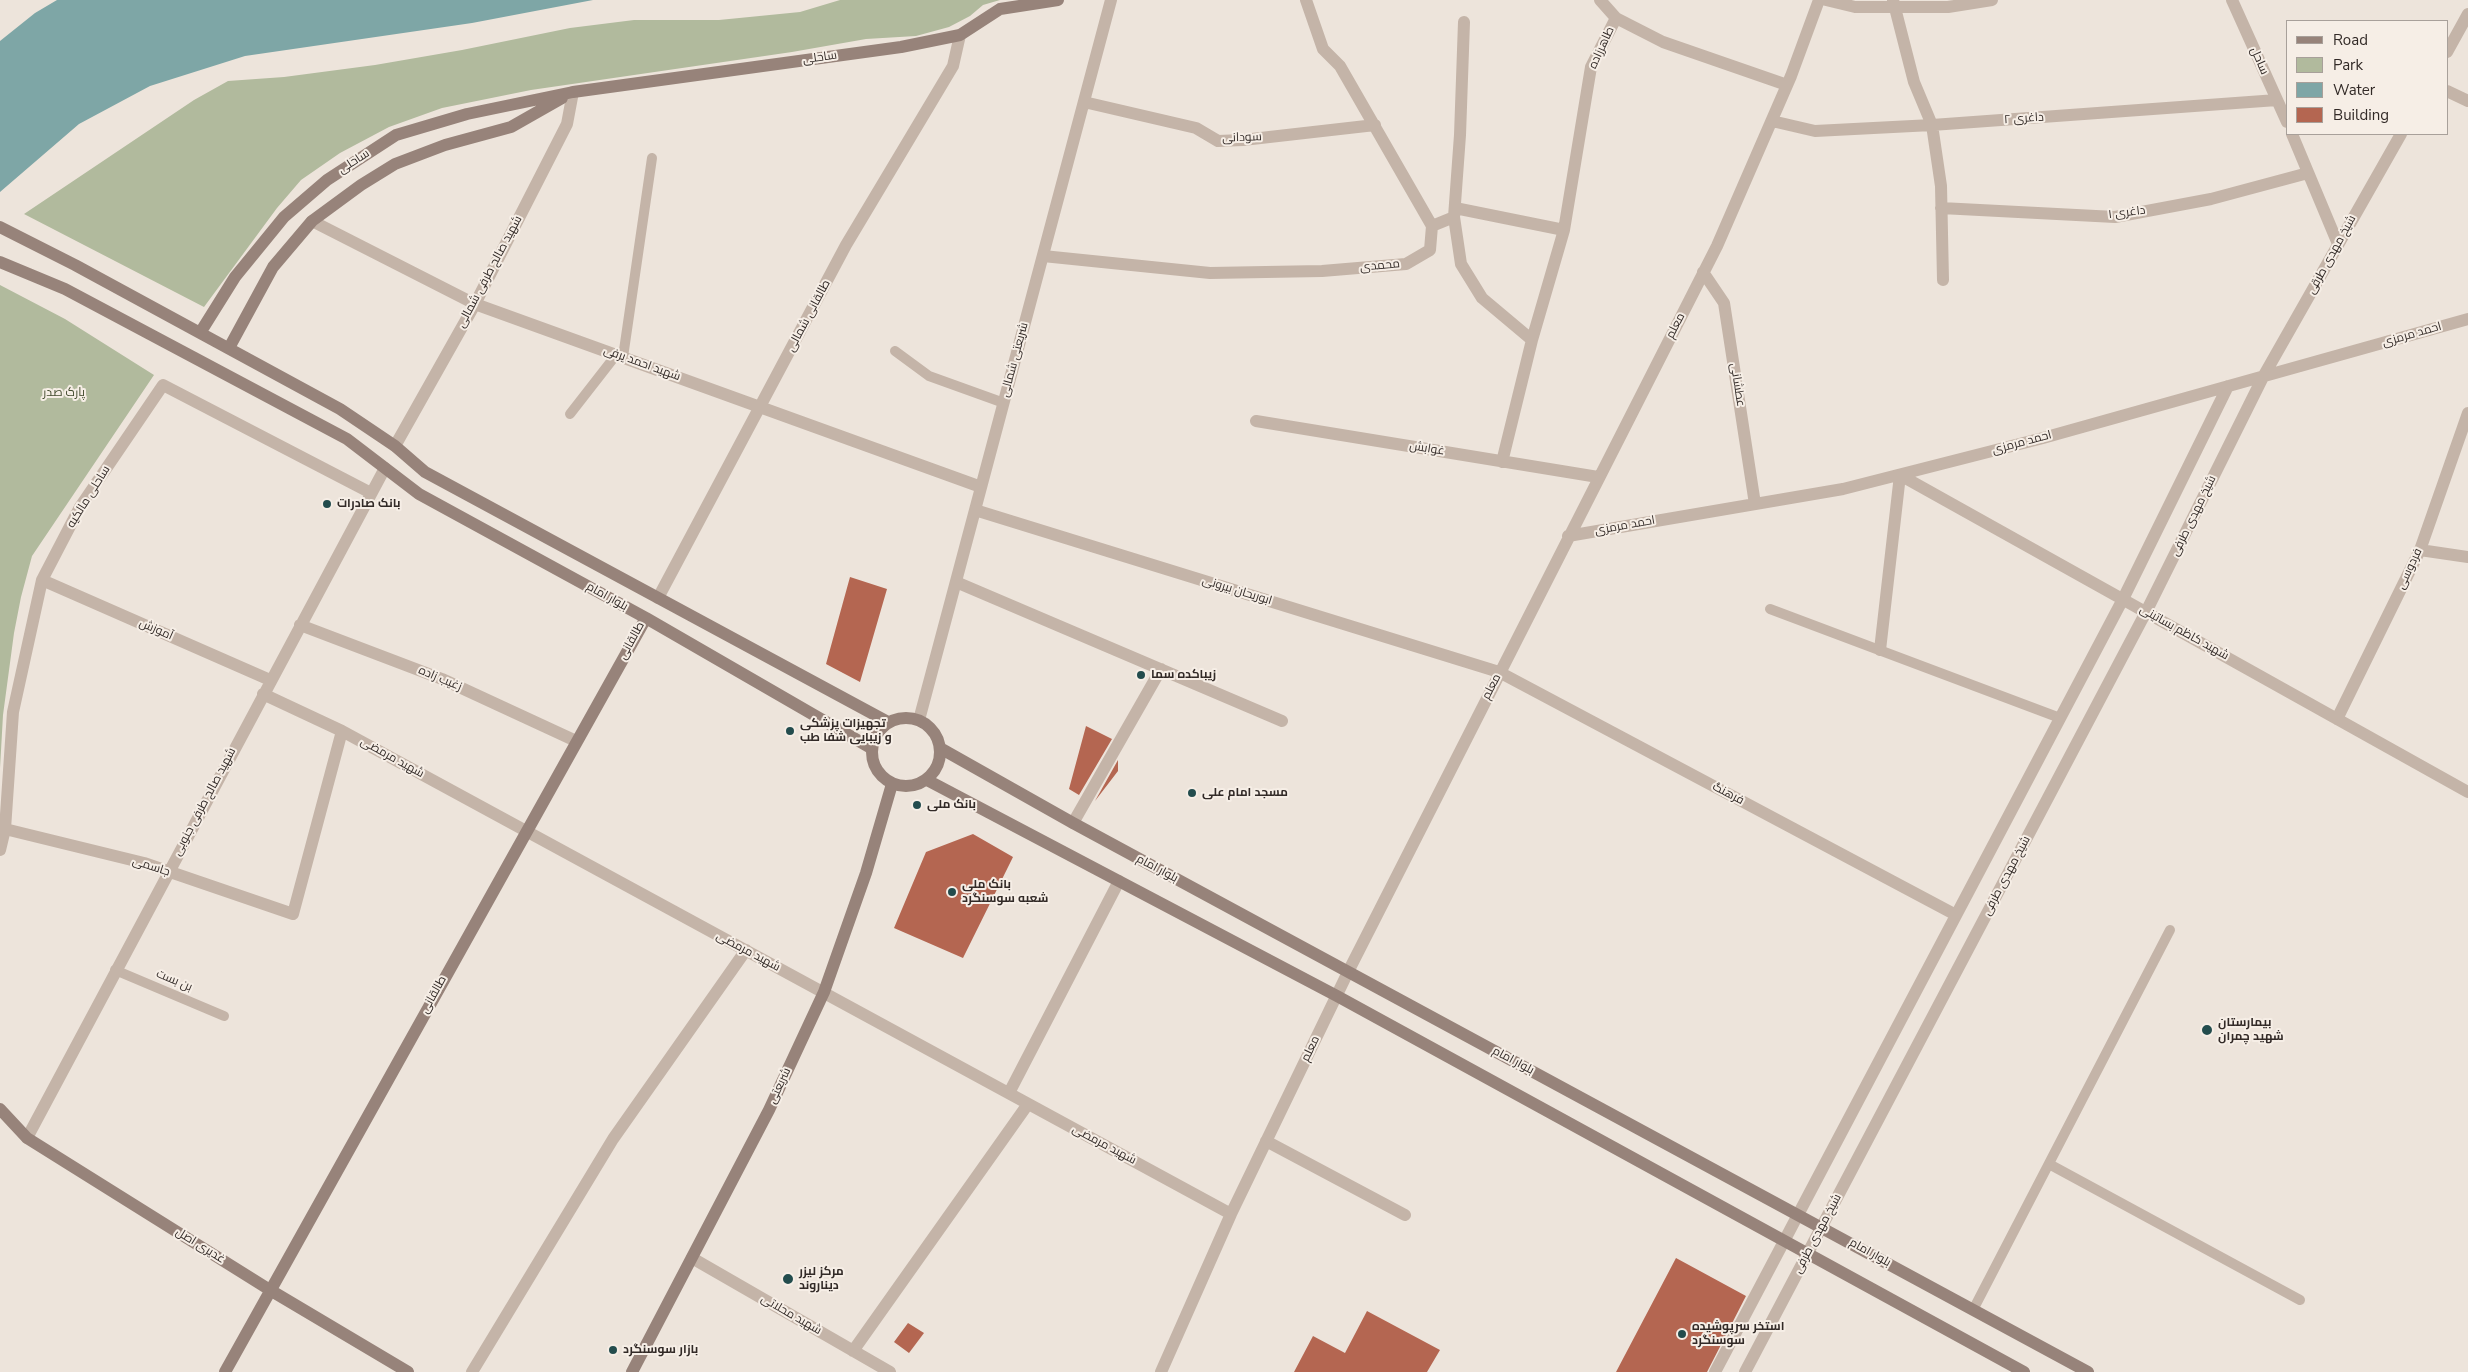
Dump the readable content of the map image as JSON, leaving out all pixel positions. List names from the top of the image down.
{
  "streets": {
    "main road": [
      "ساحلی",
      "بلوار امام",
      "طالقانی",
      "شریعتی",
      "غدیری اصل"
    ],
    "street": [
      "طاهرزاده",
      "ساحل",
      "داغری ۲",
      "سودانی",
      "داغری ۱",
      "شیخ مهدی طرقی",
      "محمدی",
      "شهید صالح طرفی شمالی",
      "طالقانی شمالی",
      "معلم",
      "احمد مرمزی",
      "شریعتی شمالی",
      "شهید احمد یرفی",
      "عطشانی",
      "غوابش",
      "ساحلی مالکیه",
      "شیخ مهدی طرفی",
      "فردوسی",
      "ابوریحان بیرونی",
      "آموزش",
      "شهید کاظم بساتینی",
      "زغیب زاده",
      "شهید مرمضی",
      "فرهنگ",
      "شهید صالح طرفی جنوبی",
      "جاسمی",
      "شهید محلاتی"
    ],
    "lane": ["بن بست"]
  },
  "crossings": [
    ["طاهرزاده", "معلم"],
    ["طاهرزاده", "غوابش"],
    ["ساحلی", "شهید صالح طرفی شمالی"],
    ["ساحلی", "طالقانی شمالی"],
    ["ساحلی", "شهید احمد یرفی"],
    ["ساحلی", "بلوار امام"],
    ["ساحل", "داغری ۲"],
    ["داغری ۲", "معلم"],
    ["سودانی", "شریعتی شمالی"],
    ["شیخ مهدی طرقی", "احمد مرمزی"],
    ["شیخ مهدی طرقی", "شیخ مهدی طرفی"],
    ["محمدی", "شریعتی شمالی"],
    ["شهید صالح طرفی شمالی", "شهید احمد یرفی"],
    ["شهید صالح طرفی شمالی", "بلوار امام"],
    ["طالقانی شمالی", "شهید احمد یرفی"],
    ["طالقانی شمالی", "بلوار امام"],
    ["معلم", "احمد مرمزی"],
    ["معلم", "عطشانی"],
    ["معلم", "غوابش"],
    ["معلم", "ابوریحان بیرونی"],
    ["معلم", "بلوار امام"],
    ["معلم", "شهید مرمضی"],
    ["معلم", "فرهنگ"],
    ["احمد مرمزی", "عطشانی"],
    ["احمد مرمزی", "شیخ مهدی طرفی"],
    ["احمد مرمزی", "شهید کاظم بساتینی"],
    ["شریعتی شمالی", "شهید احمد یرفی"],
    ["شریعتی شمالی", "ابوریحان بیرونی"],
    ["شریعتی شمالی", "بلوار امام"],
    ["شریعتی شمالی", "شریعتی"],
    ["ساحلی مالکیه", "آموزش"],
    ["ساحلی مالکیه", "شهید صالح طرفی جنوبی"],
    ["ساحلی مالکیه", "جاسمی"],
    ["شیخ مهدی طرفی", "بلوار امام"],
    ["شیخ مهدی طرفی", "شهید کاظم بساتینی"],
    ["فردوسی", "شهید کاظم بساتینی"],
    ["ابوریحان بیرونی", "فرهنگ"],
    ["بلوار امام", "طالقانی"],
    ["بلوار امام", "شهید صالح طرفی جنوبی"],
    ["بلوار امام", "شریعتی"],
    ["آموزش", "شهید صالح طرفی جنوبی"],
    ["طالقانی", "زغیب زاده"],
    ["طالقانی", "شهید مرمضی"],
    ["طالقانی", "غدیری اصل"],
    ["زغیب زاده", "شهید صالح طرفی جنوبی"],
    ["شهید مرمضی", "شهید صالح طرفی جنوبی"],
    ["شهید مرمضی", "جاسمی"],
    ["شهید مرمضی", "شریعتی"],
    ["شهید صالح طرفی جنوبی", "جاسمی"],
    ["شهید صالح طرفی جنوبی", "بن بست"],
    ["شهید صالح طرفی جنوبی", "غدیری اصل"],
    ["شریعتی", "شهید محلاتی"]
  ],
  "parks": ["پارک صدر"],
  "places": [
    "بانک صادرات",
    "زیباکده سما",
    "تجهیزات پزشکی و زیبایی شفا طب",
    "مسجد امام علی",
    "بانک ملی",
    "بانک ملی شعبه سوسنگرد",
    "بیمارستان شهید چمران",
    "مرکز لیزر دیناروند",
    "استخر سرپوشیده سوسنگرد",
    "بازار سوسنگرد"
  ],
  "legend": [
    "Road",
    "Park",
    "Water",
    "Building"
  ]
}
